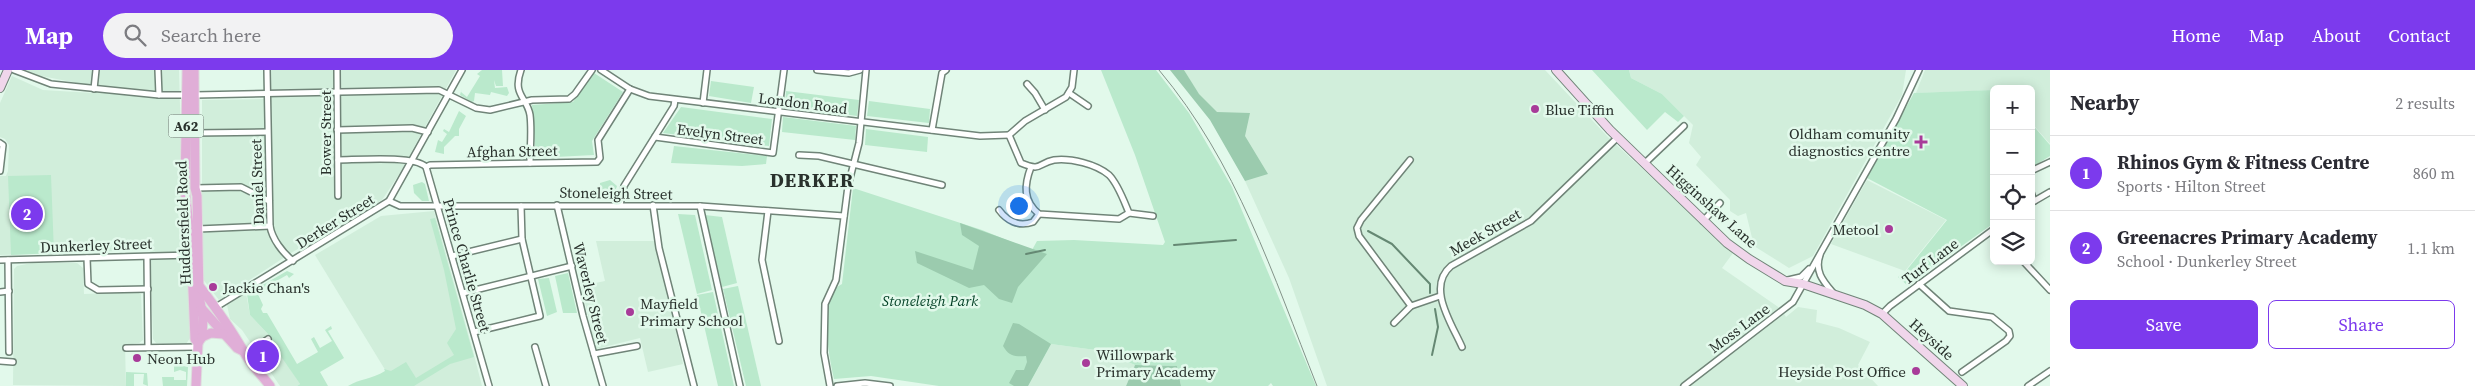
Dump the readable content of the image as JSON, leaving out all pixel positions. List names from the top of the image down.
{
  "streets": {
    "main road": [
      "A62",
      "Higginshaw Lane",
      "Huddersfield Road",
      "Heyside"
    ],
    "street": [
      "London Road",
      "Bower Street",
      "Evelyn Street",
      "Afghan Street",
      "Daniel Street",
      "Stoneleigh Street",
      "Derker Street",
      "Meek Street",
      "Dunkerley Street",
      "Turf Lane",
      "Prince Charlie Street",
      "Waverley Street",
      "Moss Lane"
    ]
  },
  "crossings": [
    ["London Road", "Evelyn Street"],
    ["London Road", "Afghan Street"],
    ["Afghan Street", "Prince Charlie Street"],
    ["Daniel Street", "Derker Street"],
    ["Stoneleigh Street", "Derker Street"],
    ["Stoneleigh Street", "Prince Charlie Street"],
    ["Stoneleigh Street", "Waverley Street"],
    ["Higginshaw Lane", "Meek Street"],
    ["Higginshaw Lane", "Turf Lane"],
    ["Higginshaw Lane", "Moss Lane"],
    ["Higginshaw Lane", "Heyside"],
    ["Huddersfield Road", "Dunkerley Street"],
    ["Turf Lane", "Heyside"]
  ],
  "districts": ["DERKER"],
  "parks": ["Stoneleigh Park"],
  "places": {
    "other": [
      "Blue Tiffin",
      "Metool",
      "Jackie Chan's",
      "Mayfield Primary School",
      "Neon Hub",
      "Willowpark Primary Academy",
      "Heyside Post Office"
    ],
    "health": ["Oldham comunity diagnostics centre"]
  },
  "page": {
    "header": "Map",
    "search": "Search here",
    "nav": [
      "Home",
      "Map",
      "About",
      "Contact"
    ],
    "heading": ["Nearby", "2 results"],
    "map_buttons": ["+", "−"],
    "list": [
      {
        "mark": "1",
        "name": "Rhinos Gym & Fitness Centre",
        "note": "Sports · Hilton Street",
        "value": "860 m"
      },
      {
        "mark": "2",
        "name": "Greenacres Primary Academy",
        "note": "School · Dunkerley Street",
        "value": "1.1 km"
      }
    ],
    "pins": ["2", "1"],
    "buttons": ["Save", "Share"]
  }
}
